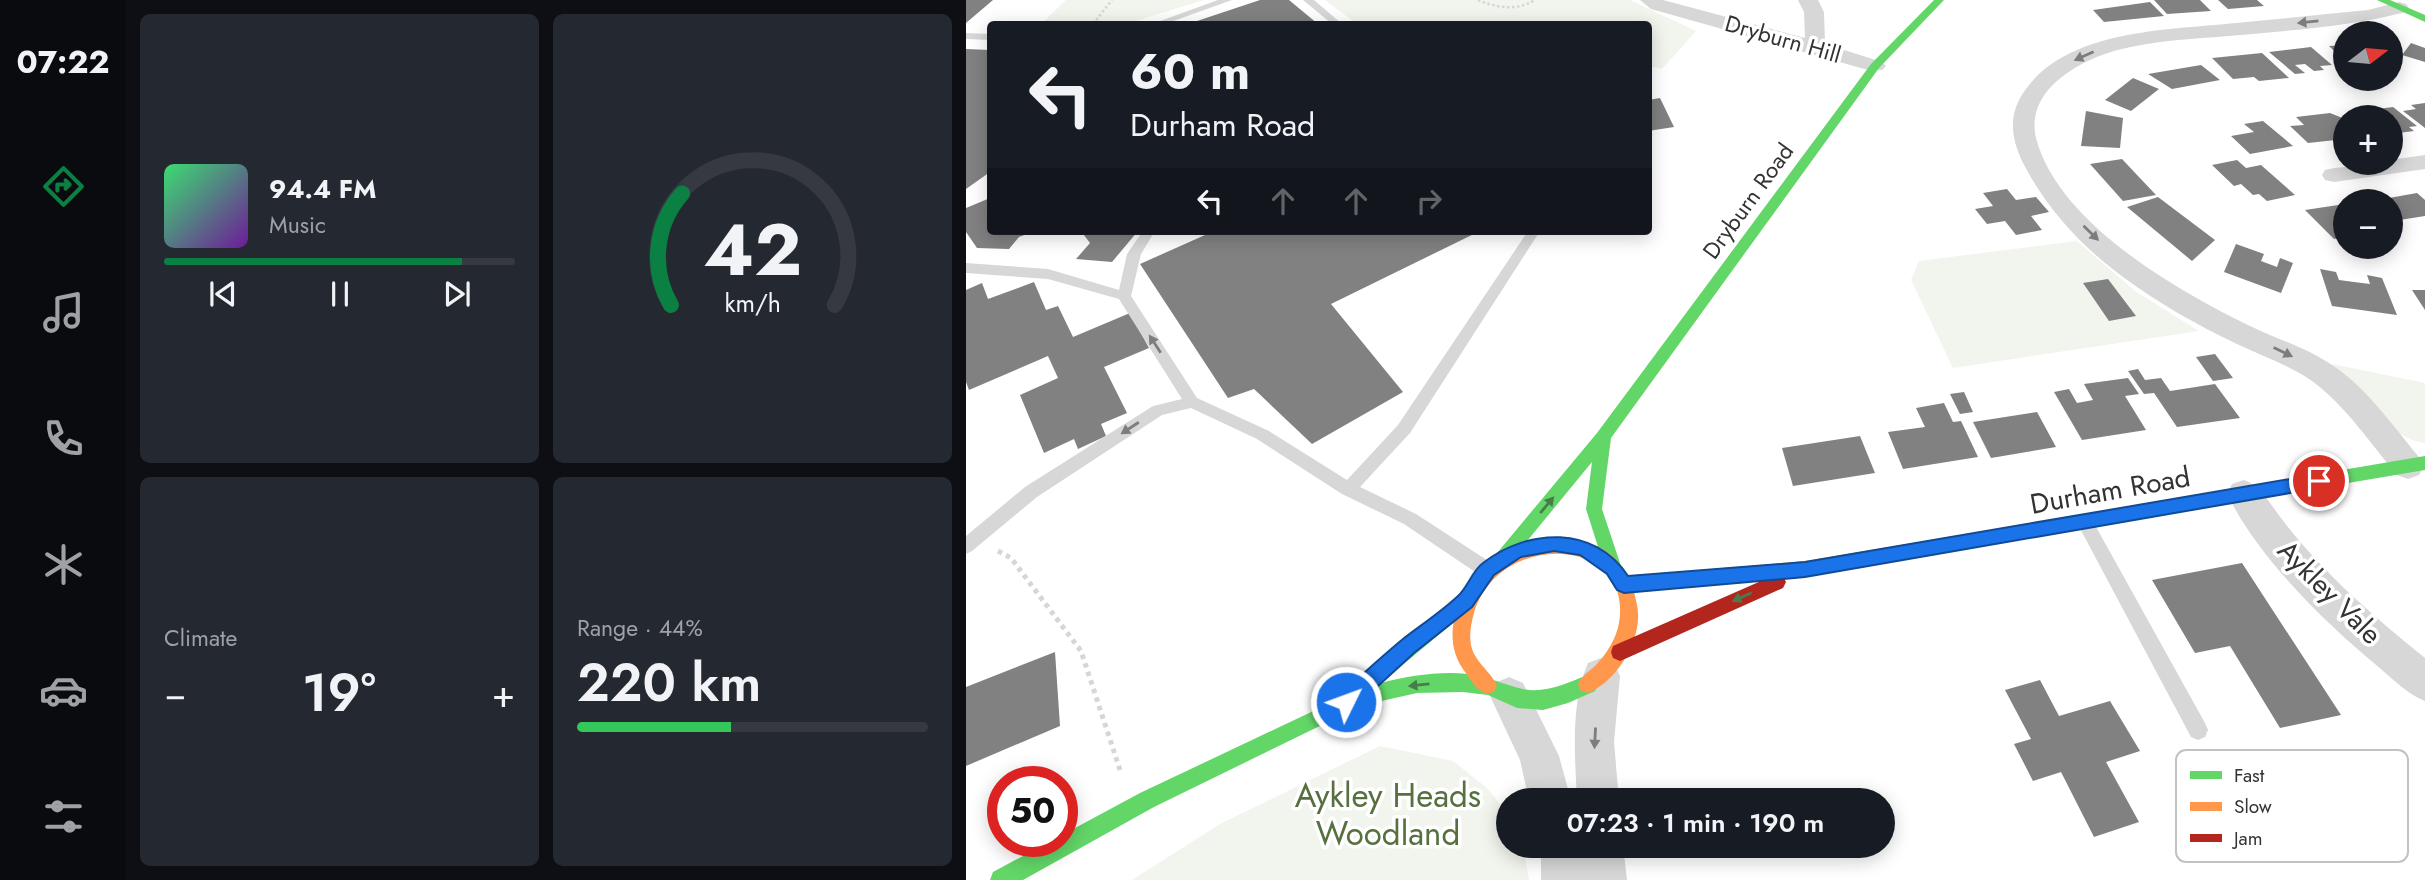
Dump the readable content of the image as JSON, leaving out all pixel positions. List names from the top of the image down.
{
  "streets": {
    "main road": ["Dryburn Road", "Durham Road"],
    "street": ["Dryburn Hill", "Aykley Vale"]
  },
  "crossings": [
    ["Dryburn Hill", "Dryburn Road"],
    ["Dryburn Road", "Durham Road"],
    ["Durham Road", "Aykley Vale"]
  ],
  "parks": ["Aykley Heads Woodland"],
  "legend": ["Fast", "Slow", "Jam"],
  "north": "right",
  "page": {
    "tabs": "07:22",
    "map_buttons": ["+", "−"],
    "turn": ["60 m", "Durham Road"],
    "song": ["94.4 FM", "Music"],
    "tile": [
      "Climate",
      ["Range · 44%", "220 km"]
    ],
    "heat": ["−", "19°", "+"],
    "limit": "50",
    "trip": "07:23 · 1 min · 190 m",
    "gauge": ["42", "km/h"]
  }
}
